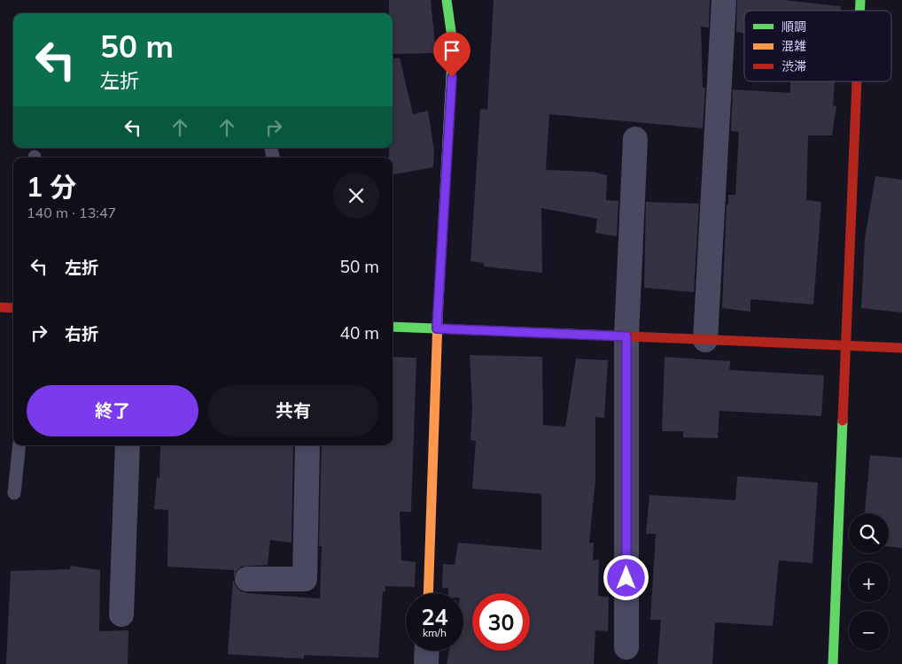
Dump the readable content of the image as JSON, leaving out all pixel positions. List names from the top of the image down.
{
  "legend": ["順調", "混雑", "渋滞"],
  "page": {
    "turn": ["50 m", "左折"],
    "heading": ["1 分", "140 m · 13:47"],
    "list": [
      {
        "name": "左折",
        "value": "50 m"
      },
      {
        "name": "右折",
        "value": "40 m"
      }
    ],
    "buttons": ["終了", "共有"],
    "map_buttons": ["+", "−"],
    "speed": "24 km/h",
    "limit": "30"
  }
}
